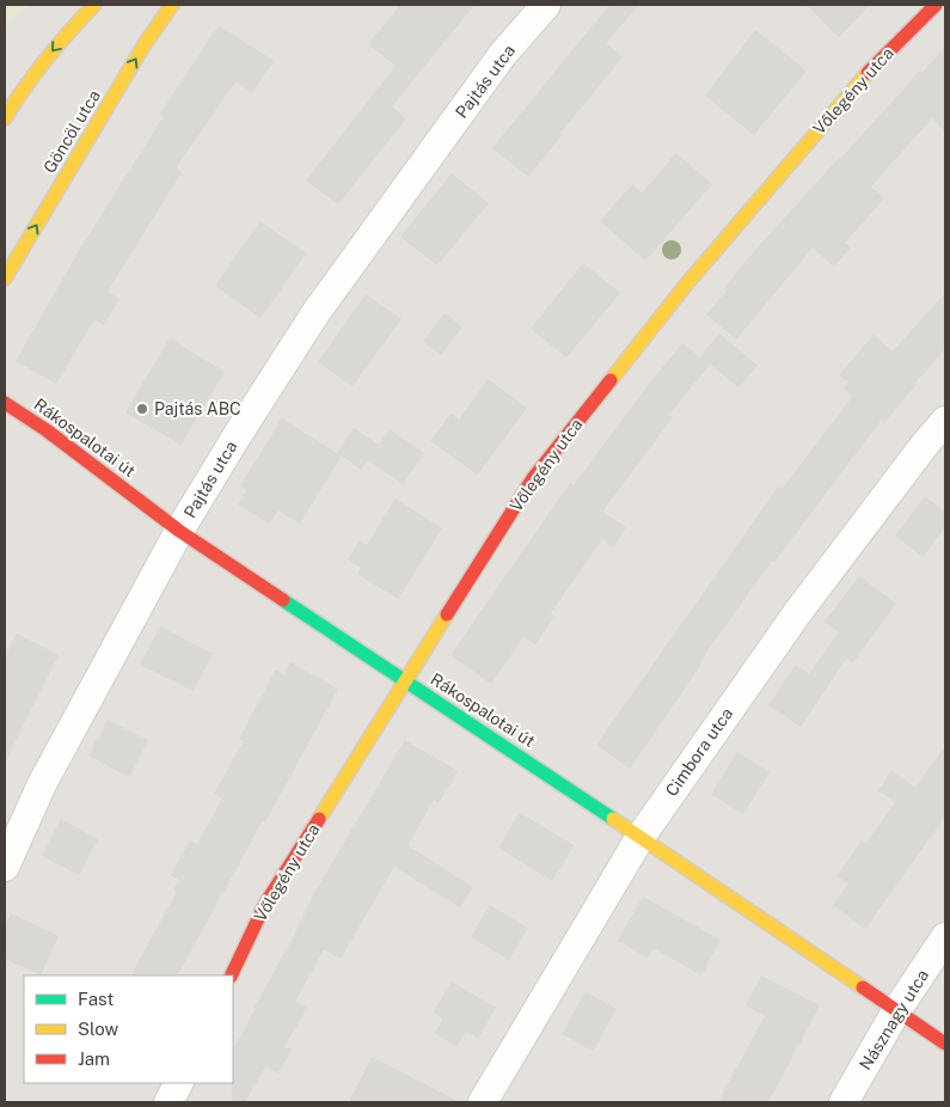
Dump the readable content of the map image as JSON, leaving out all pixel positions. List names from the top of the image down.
{
  "streets": {
    "street": [
      "Pajtás utca",
      "Vőlegény utca",
      "Göncöl utca",
      "Rákospalotai út",
      "Cimbora utca",
      "Násznagy utca"
    ]
  },
  "crossings": [
    ["Pajtás utca", "Rákospalotai út"],
    ["Vőlegény utca", "Rákospalotai út"],
    ["Rákospalotai út", "Cimbora utca"],
    ["Rákospalotai út", "Násznagy utca"]
  ],
  "places": ["Pajtás ABC"],
  "legend": ["Fast", "Slow", "Jam"]
}
